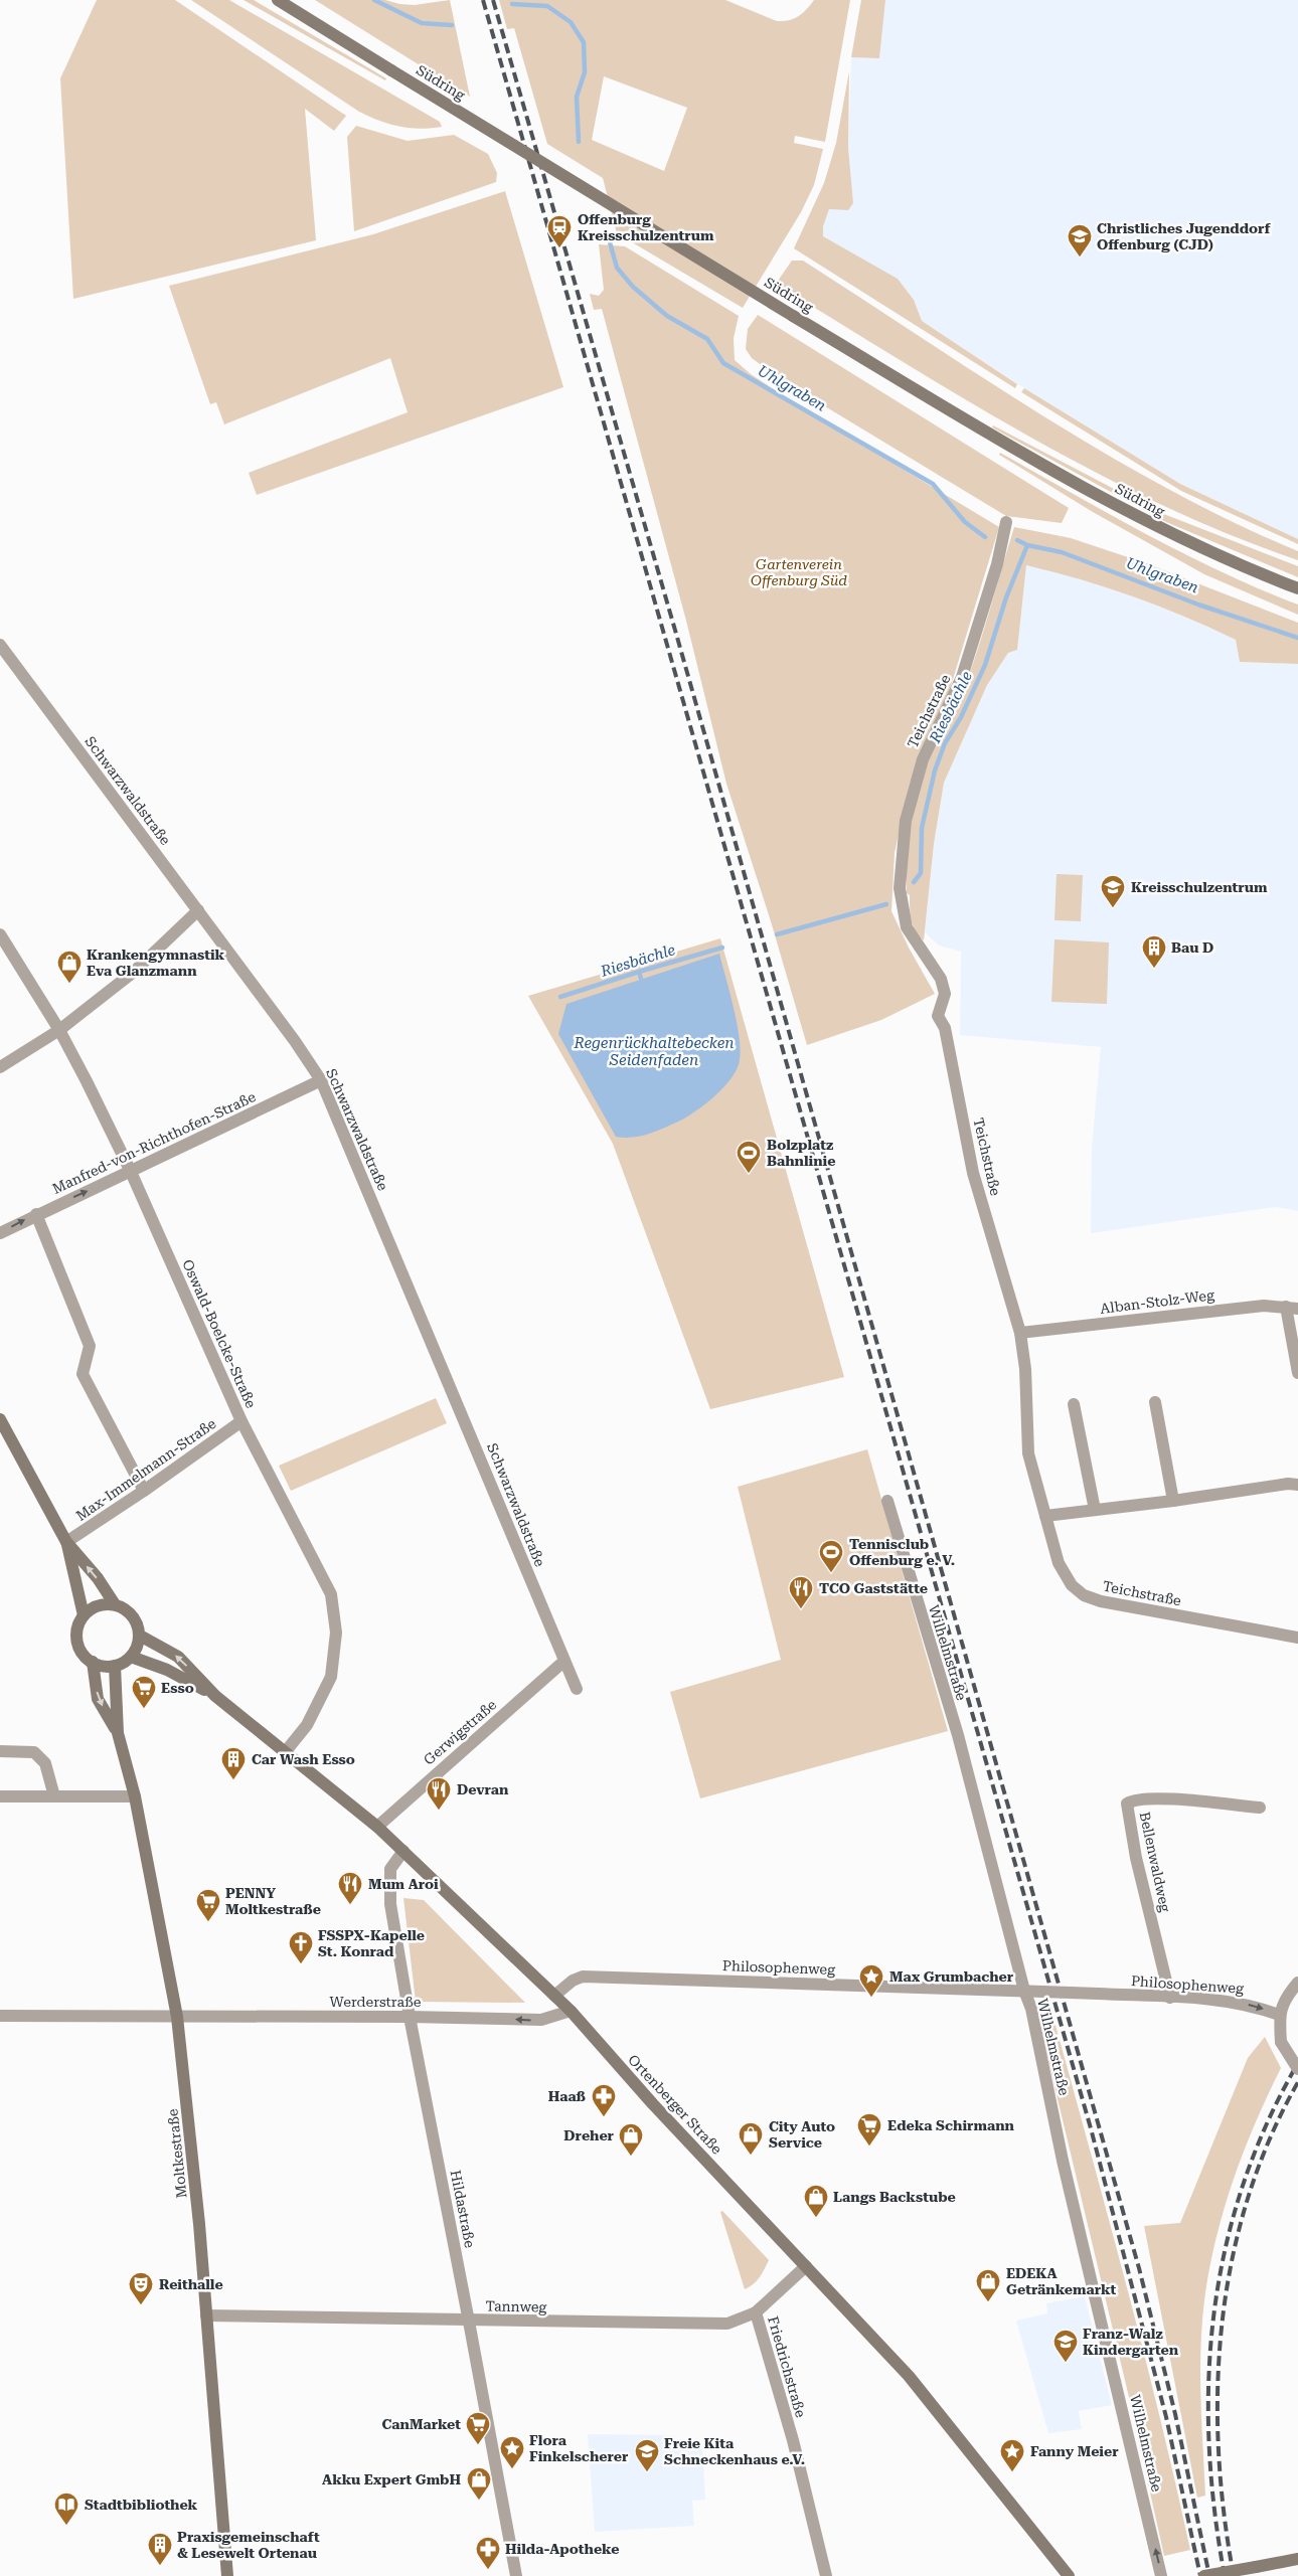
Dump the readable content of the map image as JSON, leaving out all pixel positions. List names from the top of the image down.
{
  "streets": {
    "street": [
      "Südring",
      "Teichstraße",
      "Schwarzwaldstraße",
      "Manfred-von-Richthofen-Straße",
      "Alban-Stolz-Weg",
      "Oswald-Boelcke-Straße",
      "Max-Immelmann-Straße",
      "Wilhelmstraße",
      "Gerwigstraße",
      "Bellenwaldweg",
      "Philosophenweg",
      "Werderstraße",
      "Ortenberger Straße",
      "Moltkestraße",
      "Hildastraße",
      "Tannweg",
      "Friedrichstraße"
    ]
  },
  "crossings": [
    ["Teichstraße", "Alban-Stolz-Weg"],
    ["Schwarzwaldstraße", "Manfred-von-Richthofen-Straße"],
    ["Schwarzwaldstraße", "Gerwigstraße"],
    ["Manfred-von-Richthofen-Straße", "Oswald-Boelcke-Straße"],
    ["Oswald-Boelcke-Straße", "Max-Immelmann-Straße"],
    ["Oswald-Boelcke-Straße", "Ortenberger Straße"],
    ["Wilhelmstraße", "Philosophenweg"],
    ["Gerwigstraße", "Ortenberger Straße"],
    ["Bellenwaldweg", "Philosophenweg"],
    ["Philosophenweg", "Ortenberger Straße"],
    ["Werderstraße", "Ortenberger Straße"],
    ["Werderstraße", "Moltkestraße"],
    ["Werderstraße", "Hildastraße"],
    ["Ortenberger Straße", "Moltkestraße"],
    ["Ortenberger Straße", "Hildastraße"],
    ["Ortenberger Straße", "Tannweg"],
    ["Moltkestraße", "Tannweg"],
    ["Hildastraße", "Tannweg"],
    ["Tannweg", "Friedrichstraße"]
  ],
  "one_way": ["Manfred-von-Richthofen-Straße", "Wilhelmstraße"],
  "water": ["Uhlgraben", "Riesbächle", "Regenrückhaltebecken Seidenfaden"],
  "parks": ["Gartenverein Offenburg Süd"],
  "places": {
    "station": ["Offenburg Kreisschulzentrum"],
    "school or university": [
      "Christliches Jugenddorf Offenburg (CJD)",
      "Kreisschulzentrum",
      "Franz-Walz Kindergarten",
      "Freie Kita Schneckenhaus e.V."
    ],
    "building": ["Bau D", "Car Wash Esso", "Praxisgemeinschaft & Lesewelt Ortenau"],
    "shop": [
      "Krankengymnastik Eva Glanzmann",
      "City Auto Service",
      "Dreher",
      "Langs Backstube",
      "EDEKA Getränkemarkt",
      "Akku Expert GmbH"
    ],
    "sports": ["Bolzplatz Bahnlinie", "Tennisclub Offenburg e. V."],
    "restaurant": ["TCO Gaststätte", "Devran", "Mum Aroi"],
    "supermarket": [
      "Esso",
      "PENNY Moltkestraße",
      "Edeka Schirmann",
      "CanMarket"
    ],
    "church": ["FSSPX-Kapelle St. Konrad"],
    "place": ["Max Grumbacher", "Flora Finkelscherer", "Fanny Meier"],
    "pharmacy": ["Haaß", "Hilda-Apotheke"],
    "theatre": ["Reithalle"],
    "library": ["Stadtbibliothek"]
  }
}
